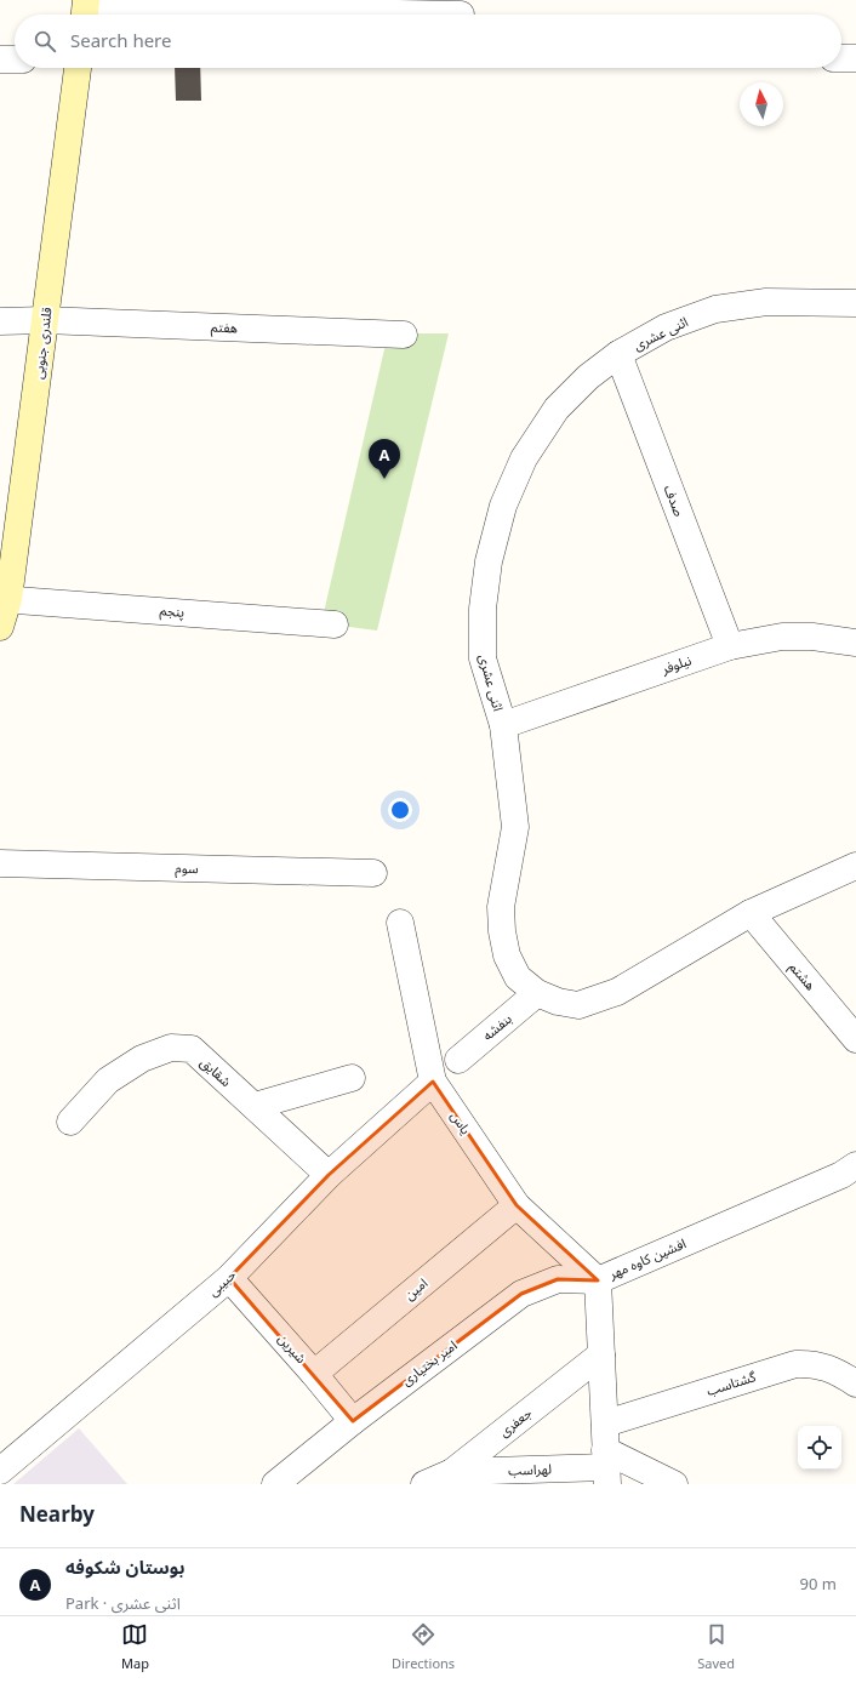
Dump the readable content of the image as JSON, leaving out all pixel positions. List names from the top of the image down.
{
  "streets": {
    "street": [
      "هفتم",
      "اثنی عشری",
      "قلندری جنوبی",
      "صدف",
      "پنجم",
      "نیلوفر",
      "سوم",
      "هشتم",
      "بنفشه",
      "شقایق",
      "یاس",
      "افشین کاوه مهر",
      "حبیبی",
      "امین",
      "شیرین",
      "امیر بختیاری",
      "گشتاسب",
      "جعفری",
      "لهراسب"
    ]
  },
  "crossings": [
    ["هفتم", "قلندری جنوبی"],
    ["اثنی عشری", "صدف"],
    ["اثنی عشری", "نیلوفر"],
    ["اثنی عشری", "هشتم"],
    ["اثنی عشری", "بنفشه"],
    ["قلندری جنوبی", "پنجم"],
    ["صدف", "نیلوفر"],
    ["شقایق", "حبیبی"],
    ["یاس", "افشین کاوه مهر"],
    ["یاس", "حبیبی"],
    ["یاس", "امین"],
    ["یاس", "امیر بختیاری"],
    ["افشین کاوه مهر", "امیر بختیاری"],
    ["افشین کاوه مهر", "گشتاسب"],
    ["افشین کاوه مهر", "جعفری"],
    ["افشین کاوه مهر", "لهراسب"],
    ["حبیبی", "شیرین"],
    ["امین", "شیرین"],
    ["شیرین", "امیر بختیاری"],
    ["جعفری", "لهراسب"]
  ],
  "north": "top",
  "page": {
    "search": "Search here",
    "pins": "A",
    "heading": "Nearby",
    "list": [
      {
        "mark": "A",
        "name": "بوستان شکوفه",
        "note": "Park · اثنی عشری",
        "value": "90 m"
      }
    ],
    "nav": ["Map", "Directions", "Saved"]
  }
}
